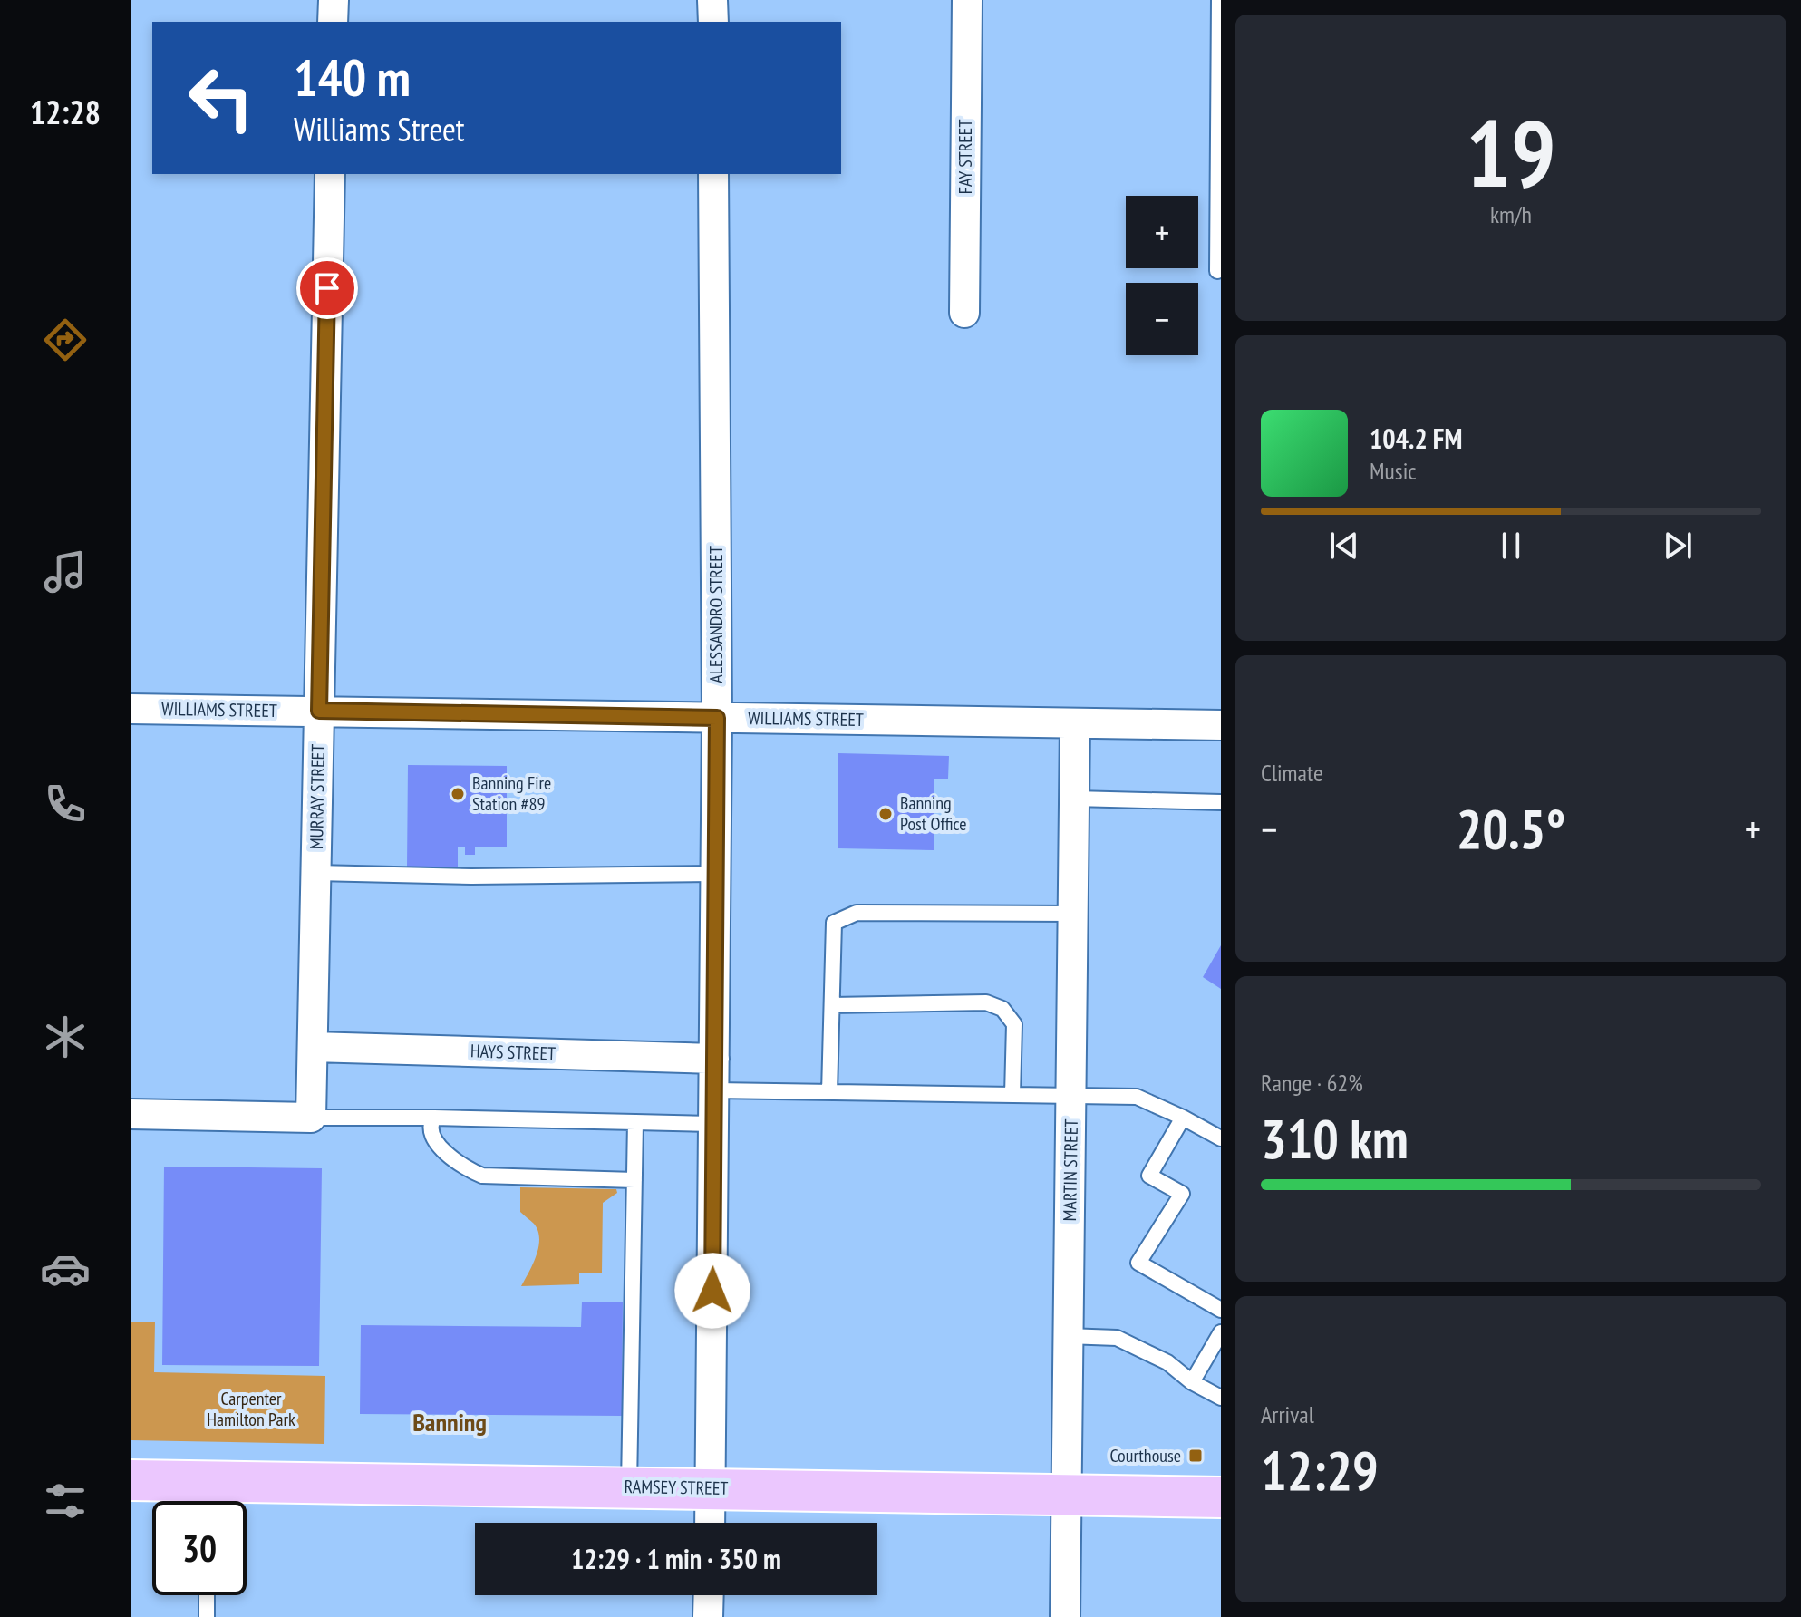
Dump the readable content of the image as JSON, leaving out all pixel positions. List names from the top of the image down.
{
  "streets": {
    "main road": ["RAMSEY STREET"],
    "street": [
      "FAY STREET",
      "ALESSANDRO STREET",
      "WILLIAMS STREET",
      "MURRAY STREET",
      "HAYS STREET",
      "MARTIN STREET"
    ]
  },
  "crossings": [
    ["ALESSANDRO STREET", "WILLIAMS STREET"],
    ["ALESSANDRO STREET", "HAYS STREET"],
    ["ALESSANDRO STREET", "RAMSEY STREET"],
    ["WILLIAMS STREET", "MURRAY STREET"],
    ["WILLIAMS STREET", "MARTIN STREET"],
    ["MURRAY STREET", "HAYS STREET"],
    ["MARTIN STREET", "RAMSEY STREET"]
  ],
  "districts": ["Banning"],
  "parks": ["Carpenter Hamilton Park"],
  "places": {
    "other": ["Banning Fire Station #89", "Banning Post Office"],
    "transit": ["Courthouse"]
  },
  "page": {
    "tabs": "12:28",
    "tile": [
      ["19", "km/h"],
      "Climate",
      ["Range · 62%", "310 km"],
      ["Arrival", "12:29"]
    ],
    "turn": ["140 m", "Williams Street"],
    "map_buttons": ["+", "−"],
    "song": ["104.2 FM", "Music"],
    "heat": ["−", "20.5°", "+"],
    "limit": "30",
    "trip": "12:29 · 1 min · 350 m"
  }
}
